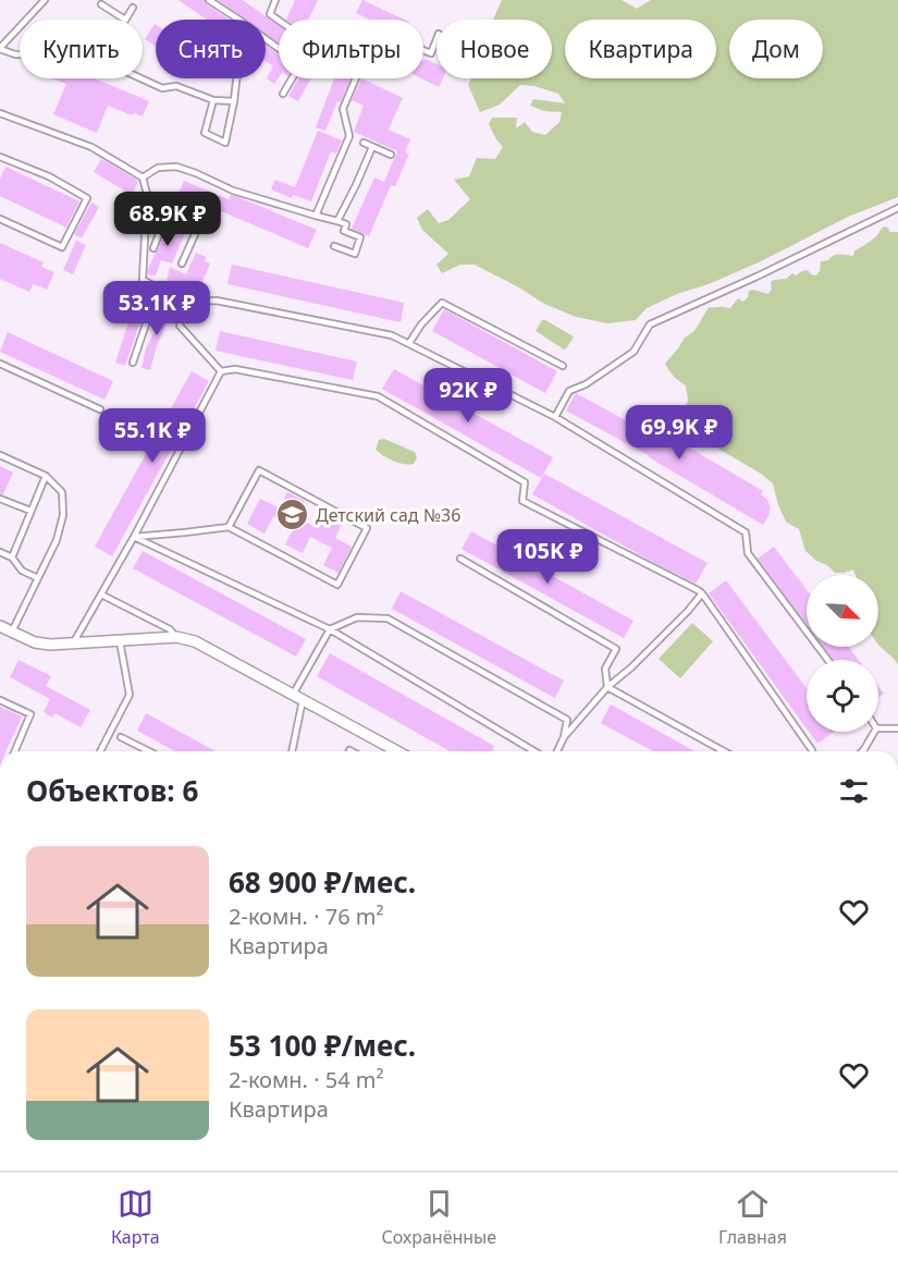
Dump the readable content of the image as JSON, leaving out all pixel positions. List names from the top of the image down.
{
  "places": {
    "school or university": ["Детский сад №36"]
  },
  "north": "bottom right",
  "page": {
    "chip": [
      "Купить",
      "Снять",
      "Фильтры",
      "Новое",
      "Квартира",
      "Дом"
    ],
    "price": [
      "68.9K ₽",
      "53.1K ₽",
      "92K ₽",
      "69.9K ₽",
      "55.1K ₽",
      "105K ₽"
    ],
    "heading": "Объектов: 6",
    "list": [
      {
        "name": "68 900 ₽/мес.",
        "note": "2-комн. · 76 m² · Квартира"
      },
      {
        "name": "53 100 ₽/мес.",
        "note": "2-комн. · 54 m² · Квартира"
      }
    ],
    "tabs": ["Карта", "Сохранённые", "Главная"]
  }
}
